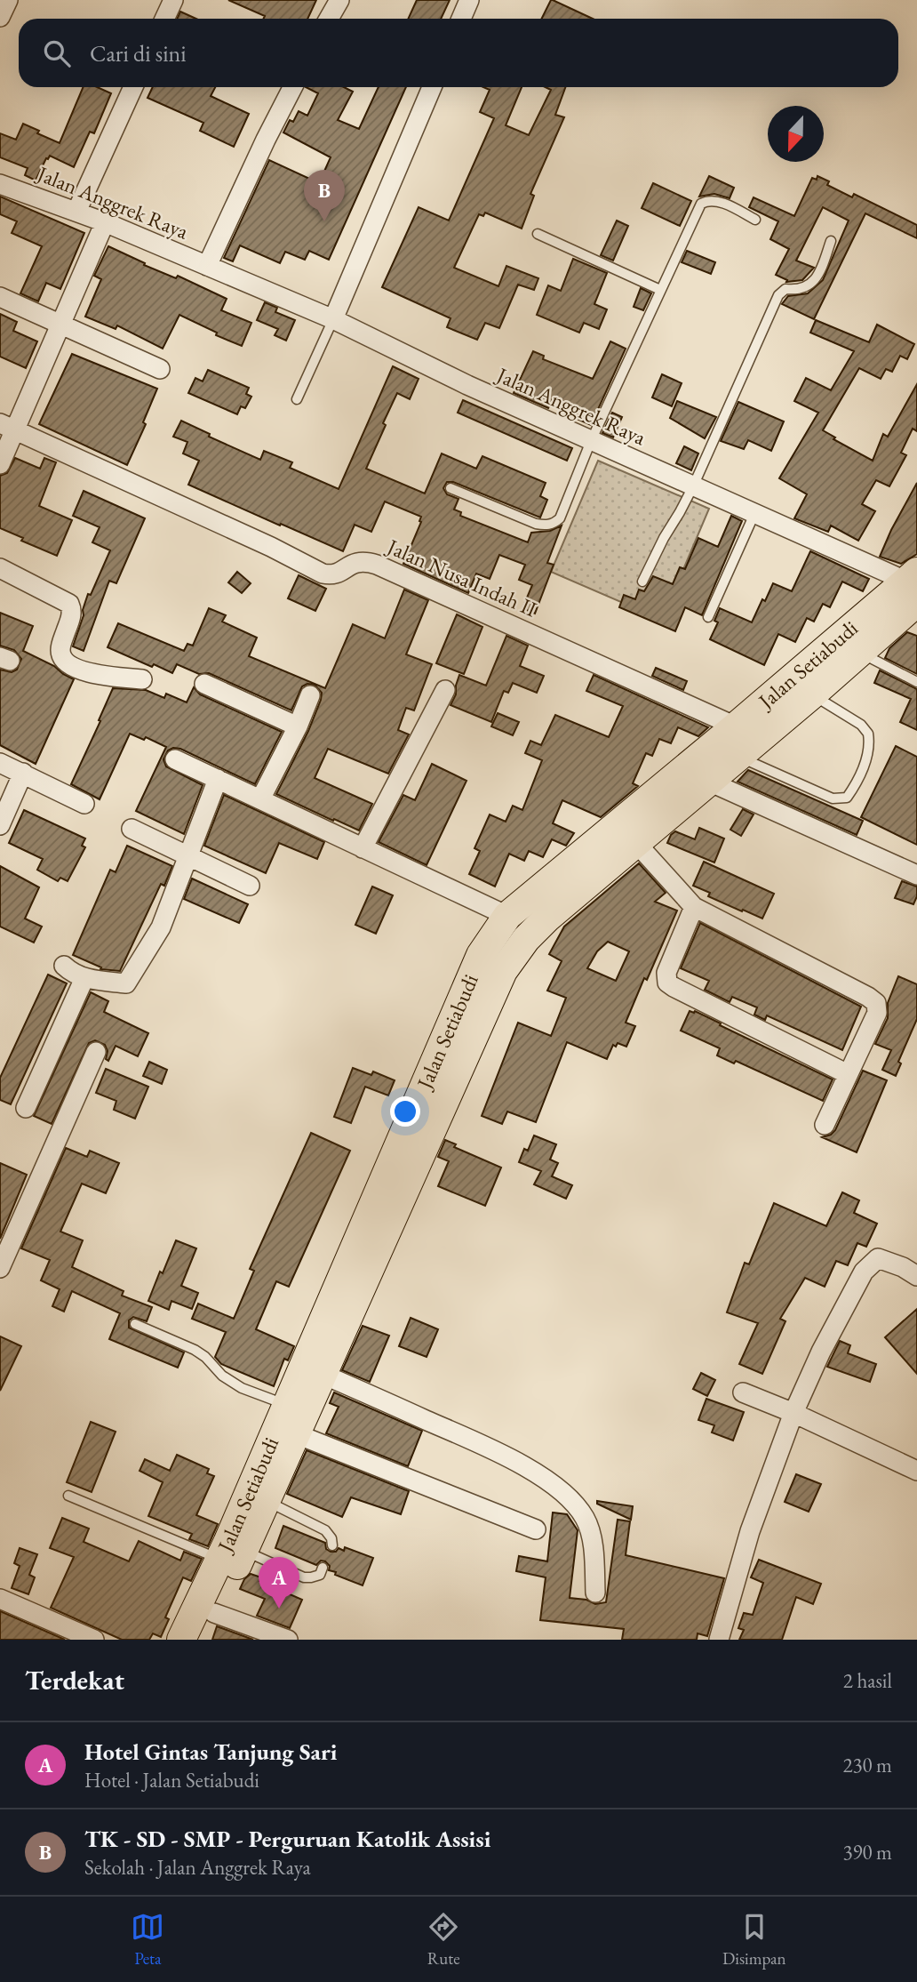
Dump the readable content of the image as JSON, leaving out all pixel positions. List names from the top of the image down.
{
  "streets": {
    "main road": ["Jalan Setiabudi"],
    "street": ["Jalan Anggrek Raya", "Jalan Nusa Indah II"]
  },
  "crossings": [
    ["Jalan Anggrek Raya", "Jalan Setiabudi"],
    ["Jalan Nusa Indah II", "Jalan Setiabudi"]
  ],
  "north": "bottom",
  "page": {
    "search": "Cari di sini",
    "pins": ["B", "A"],
    "heading": ["Terdekat", "2 hasil"],
    "list": [
      {
        "mark": "A",
        "name": "Hotel Gintas Tanjung Sari",
        "note": "Hotel · Jalan Setiabudi",
        "value": "230 m"
      },
      {
        "mark": "B",
        "name": "TK - SD - SMP - Perguruan Katolik Assisi",
        "note": "Sekolah · Jalan Anggrek Raya",
        "value": "390 m"
      }
    ],
    "nav": ["Peta", "Rute", "Disimpan"]
  }
}
